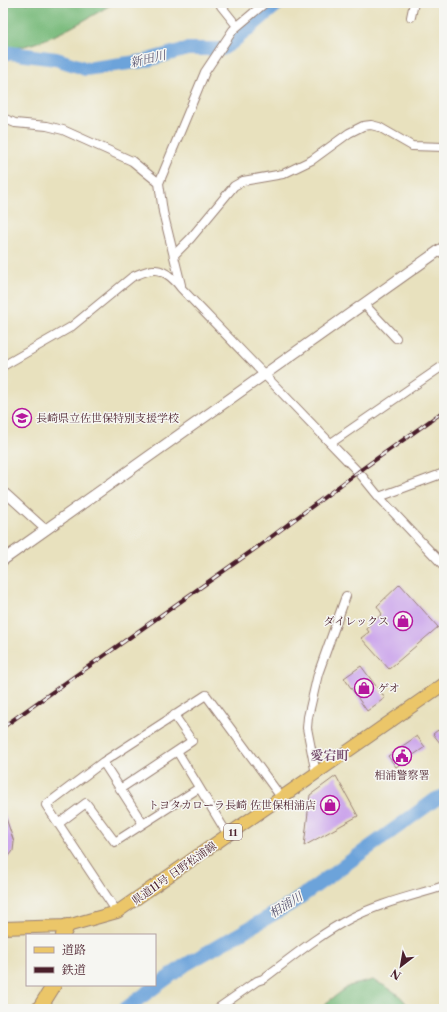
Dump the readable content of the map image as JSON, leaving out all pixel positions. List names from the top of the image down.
{
  "streets": {
    "main road": ["11", "県道11号 日野松浦線"]
  },
  "districts": ["愛宕町"],
  "water": ["新田川", "相浦川"],
  "places": {
    "school or university": ["長崎県立佐世保特別支援学校"],
    "shop": ["ダイレックス", "ゲオ", "トヨタカローラ長崎 佐世保相浦店"],
    "public building": ["相浦警察署"]
  },
  "legend": ["道路", "鉄道"],
  "north": "bottom left"
}
